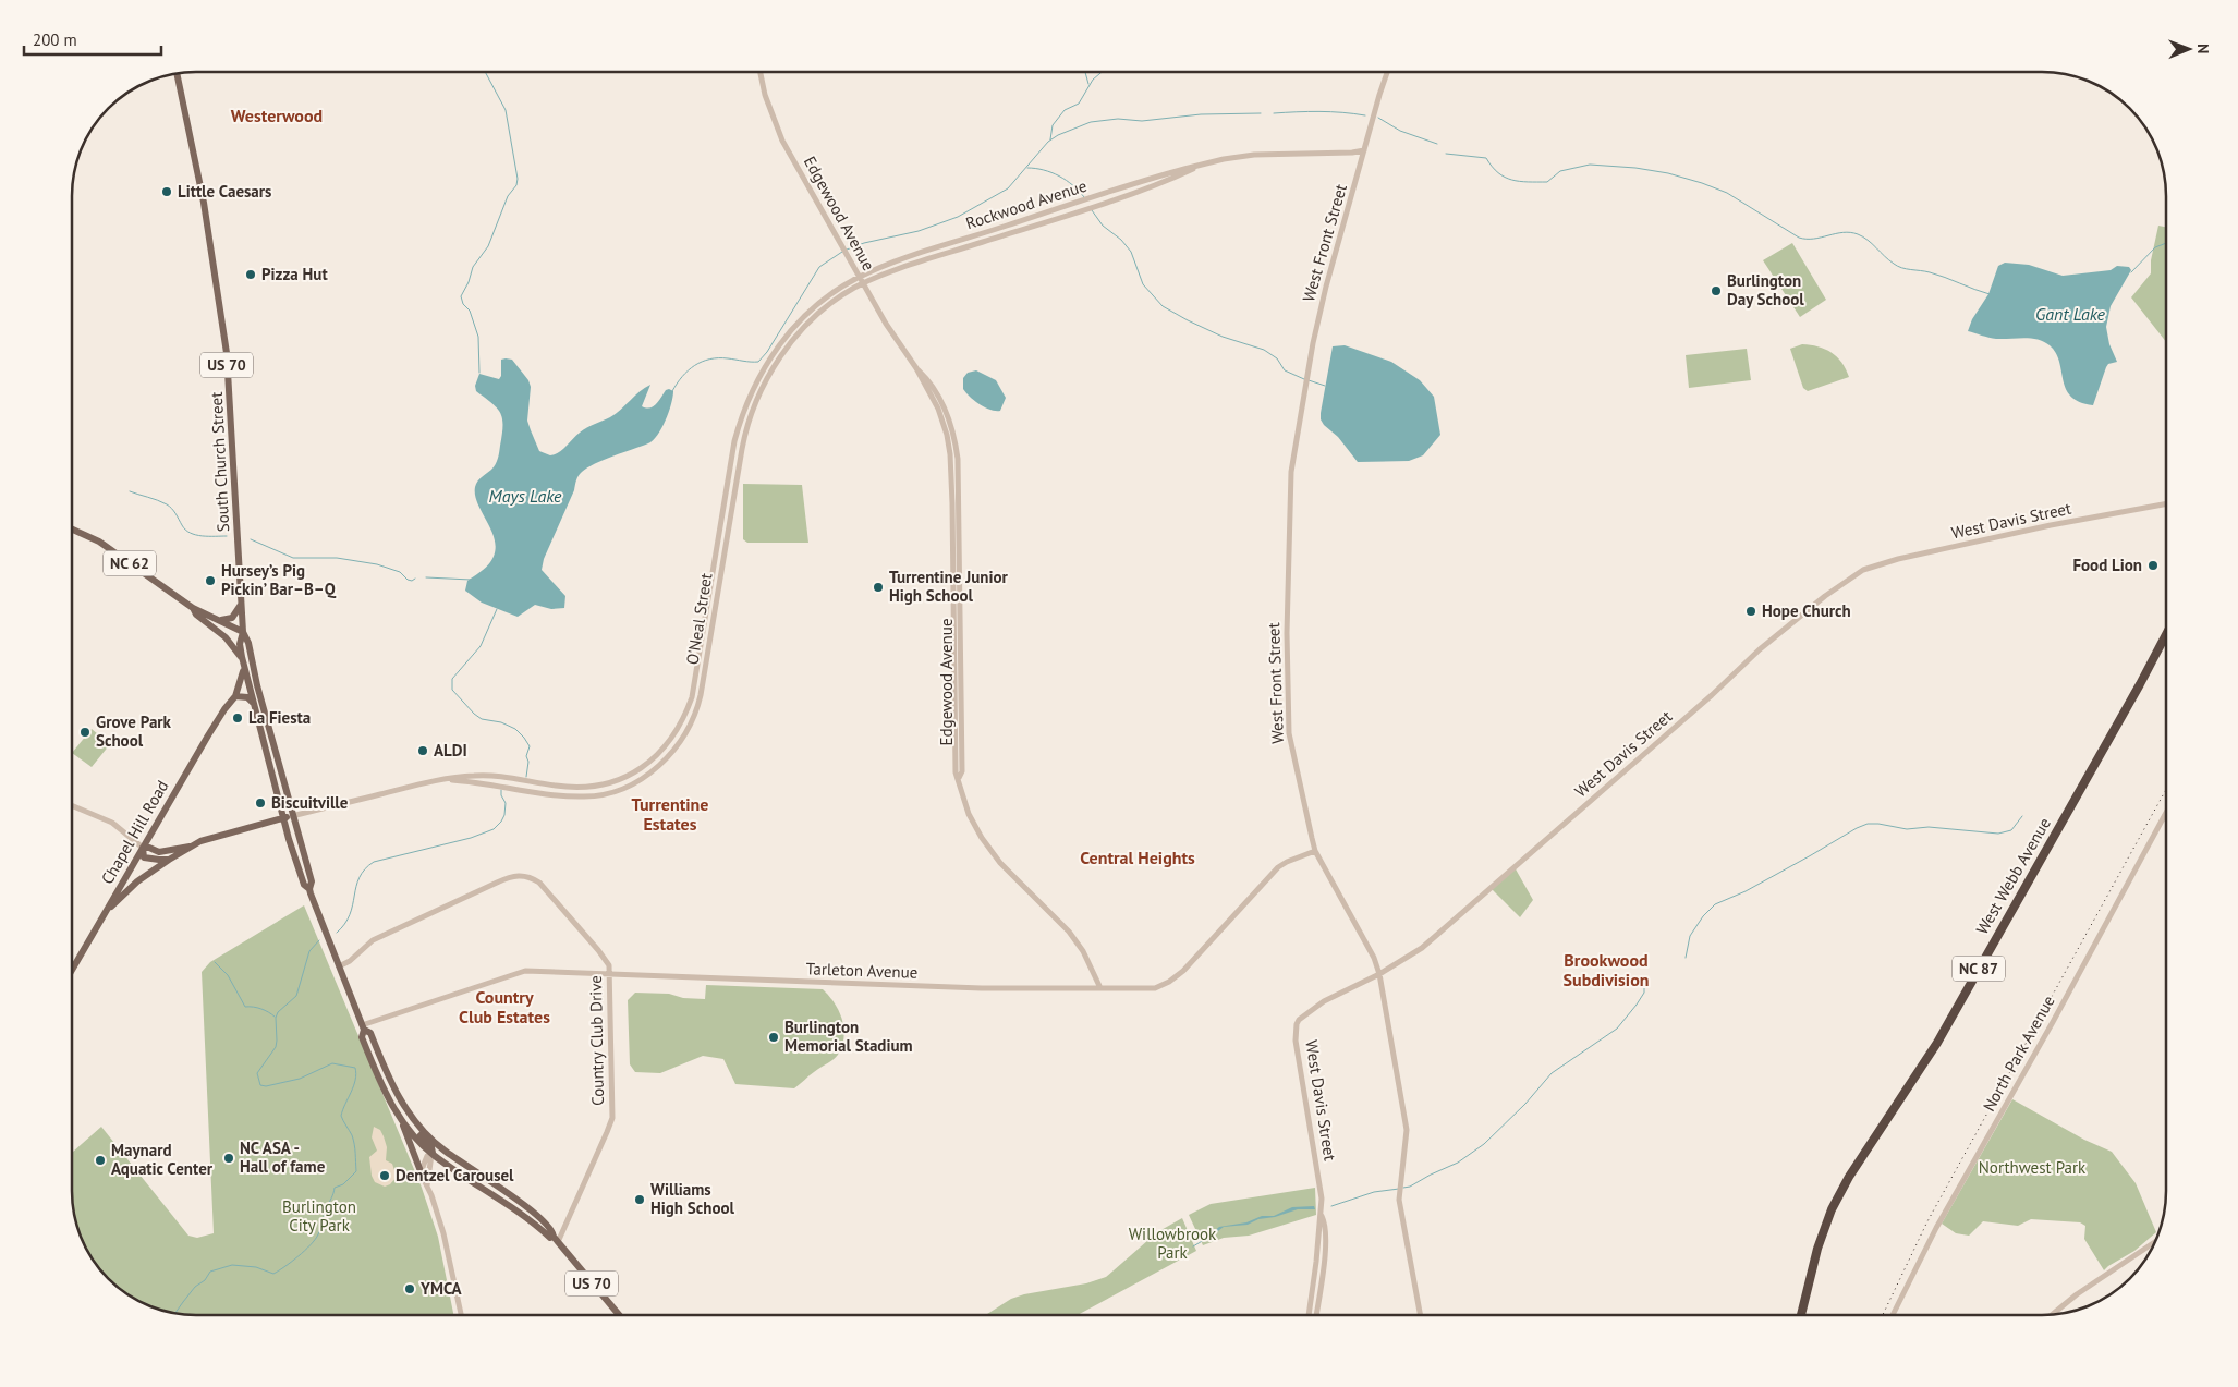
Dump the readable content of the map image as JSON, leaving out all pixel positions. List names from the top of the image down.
{
  "streets": {
    "highway": ["West Webb Avenue", "NC 87"],
    "main road": [
      "US 70",
      "South Church Street",
      "NC 62",
      "O'Neal Street",
      "Chapel Hill Road"
    ],
    "street": [
      "Rockwood Avenue",
      "Edgewood Avenue",
      "West Front Street",
      "West Davis Street",
      "Tarleton Avenue",
      "Country Club Drive",
      "North Park Avenue"
    ]
  },
  "crossings": [
    ["Rockwood Avenue", "Edgewood Avenue"],
    ["Rockwood Avenue", "West Front Street"],
    ["Rockwood Avenue", "O'Neal Street"],
    ["Edgewood Avenue", "O'Neal Street"],
    ["Edgewood Avenue", "Tarleton Avenue"],
    ["West Front Street", "West Davis Street"],
    ["West Front Street", "Tarleton Avenue"],
    ["South Church Street", "NC 62"],
    ["South Church Street", "O'Neal Street"],
    ["South Church Street", "Chapel Hill Road"],
    ["South Church Street", "Tarleton Avenue"],
    ["South Church Street", "Country Club Drive"],
    ["Tarleton Avenue", "Country Club Drive"]
  ],
  "districts": [
    "Westerwood",
    "Turrentine Estates",
    "Central Heights",
    "Brookwood Subdivision",
    "Country Club Estates"
  ],
  "water": ["Gant Lake", "Mays Lake"],
  "parks": ["Northwest Park", "Burlington City Park", "Willowbrook Park"],
  "places": [
    "Little Caesars",
    "Pizza Hut",
    "Burlington Day School",
    "Food Lion",
    "Hursey’s Pig Pickin’ Bar–B–Q",
    "Turrentine Junior High School",
    "Hope Church",
    "La Fiesta",
    "Grove Park School",
    "ALDI",
    "Biscuitville",
    "Burlington Memorial Stadium",
    "NC ASA - Hall of fame",
    "Maynard Aquatic Center",
    "Dentzel Carousel",
    "Williams High School",
    "YMCA"
  ],
  "scale_bar": "200 m",
  "north": "right"
}
